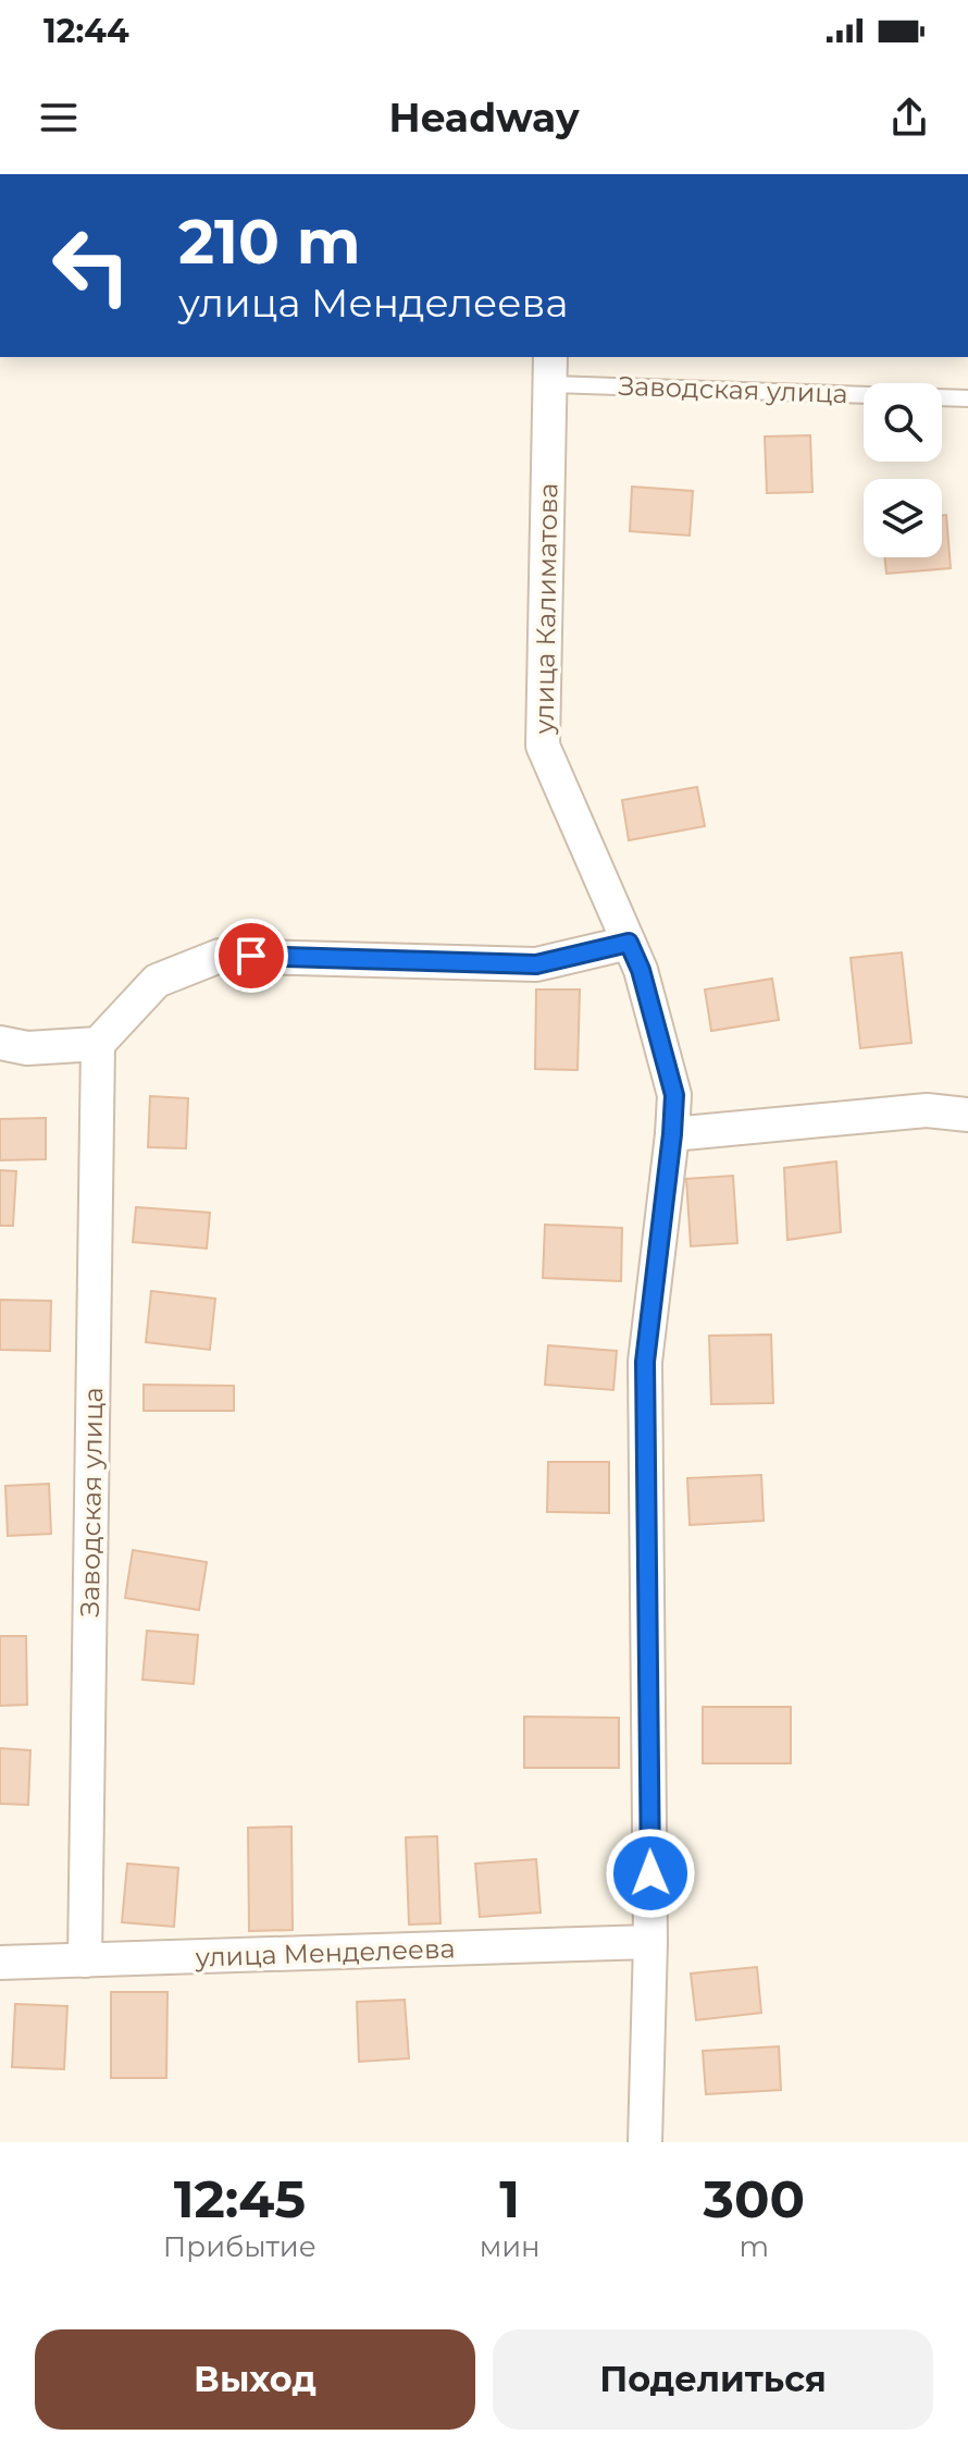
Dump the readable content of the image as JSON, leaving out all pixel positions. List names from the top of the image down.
{
  "streets": {
    "street": ["Заводская улица", "улица Калиматова", "улица Менделеева"]
  },
  "crossings": [
    ["Заводская улица", "улица Калиматова"],
    ["Заводская улица", "улица Менделеева"],
    ["улица Калиматова", "улица Менделеева"]
  ],
  "page": {
    "status": "12:44",
    "header": "Headway",
    "turn": ["210 m", "улица Менделеева"],
    "eta": [
      "12:45",
      "Прибытие",
      "1",
      "мин",
      "300",
      "m"
    ],
    "buttons": ["Выход", "Поделиться"]
  }
}
